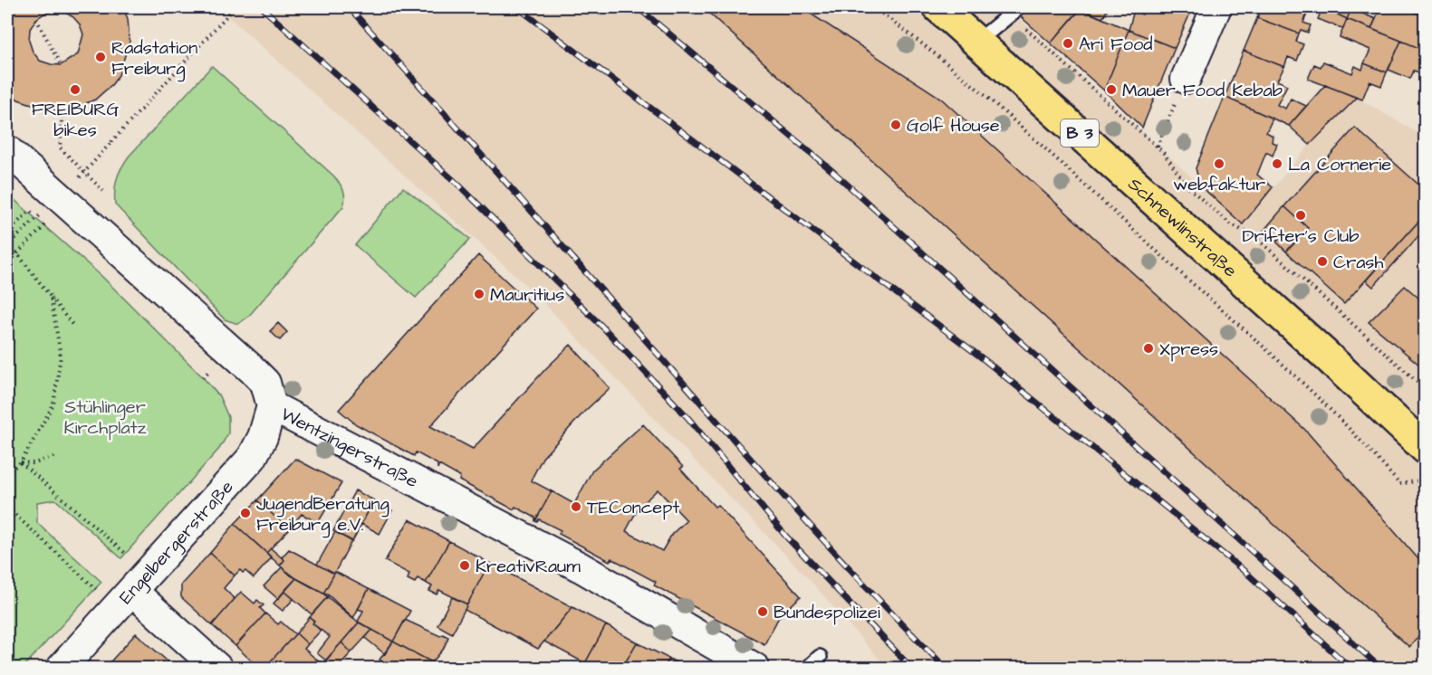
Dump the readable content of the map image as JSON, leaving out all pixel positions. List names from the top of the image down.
{
  "streets": {
    "main road": ["B 3", "Schnewlinstraße"],
    "street": ["Wentzingerstraße", "Engelbergerstraße"]
  },
  "crossings": [
    ["Wentzingerstraße", "Engelbergerstraße"]
  ],
  "parks": ["Stühlinger Kirchplatz"],
  "places": [
    "Ari Food",
    "Radstation Freiburg",
    "FREIBURG bikes",
    "Mauer Food Kebab",
    "Golf House",
    "webfaktur",
    "La Cornerie",
    "Drifter's Club",
    "Crash",
    "Mauritius",
    "Xpress",
    "TEConcept",
    "JugendBeratung Freiburg e.V.",
    "KreativRaum",
    "Bundespolizei"
  ]
}
